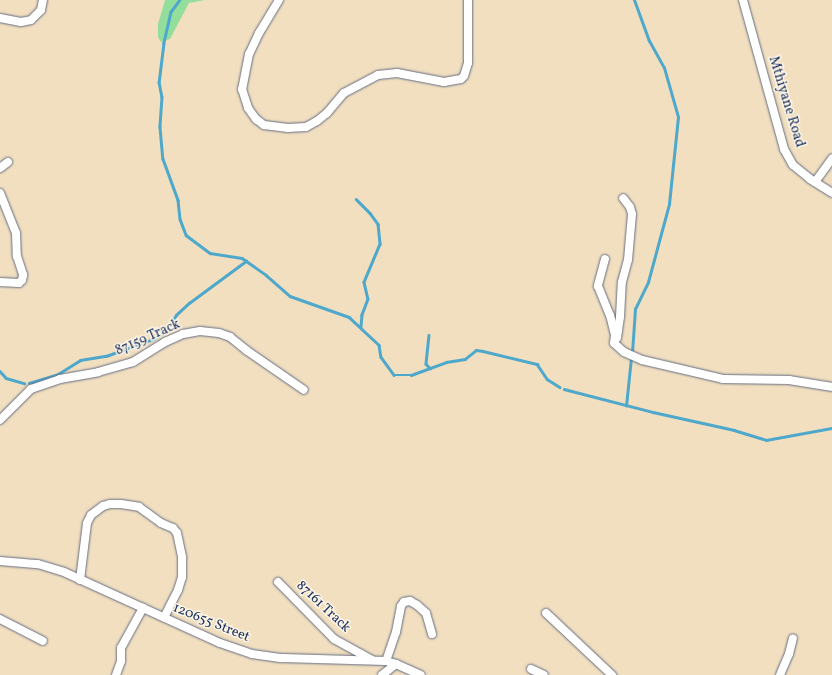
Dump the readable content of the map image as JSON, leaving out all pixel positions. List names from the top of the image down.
{
  "streets": {
    "street": [
      "Mthiyane Road",
      "87159 Track",
      "87161 Track",
      "120655 Street"
    ]
  },
  "crossings": [
    ["87161 Track", "120655 Street"]
  ]
}
